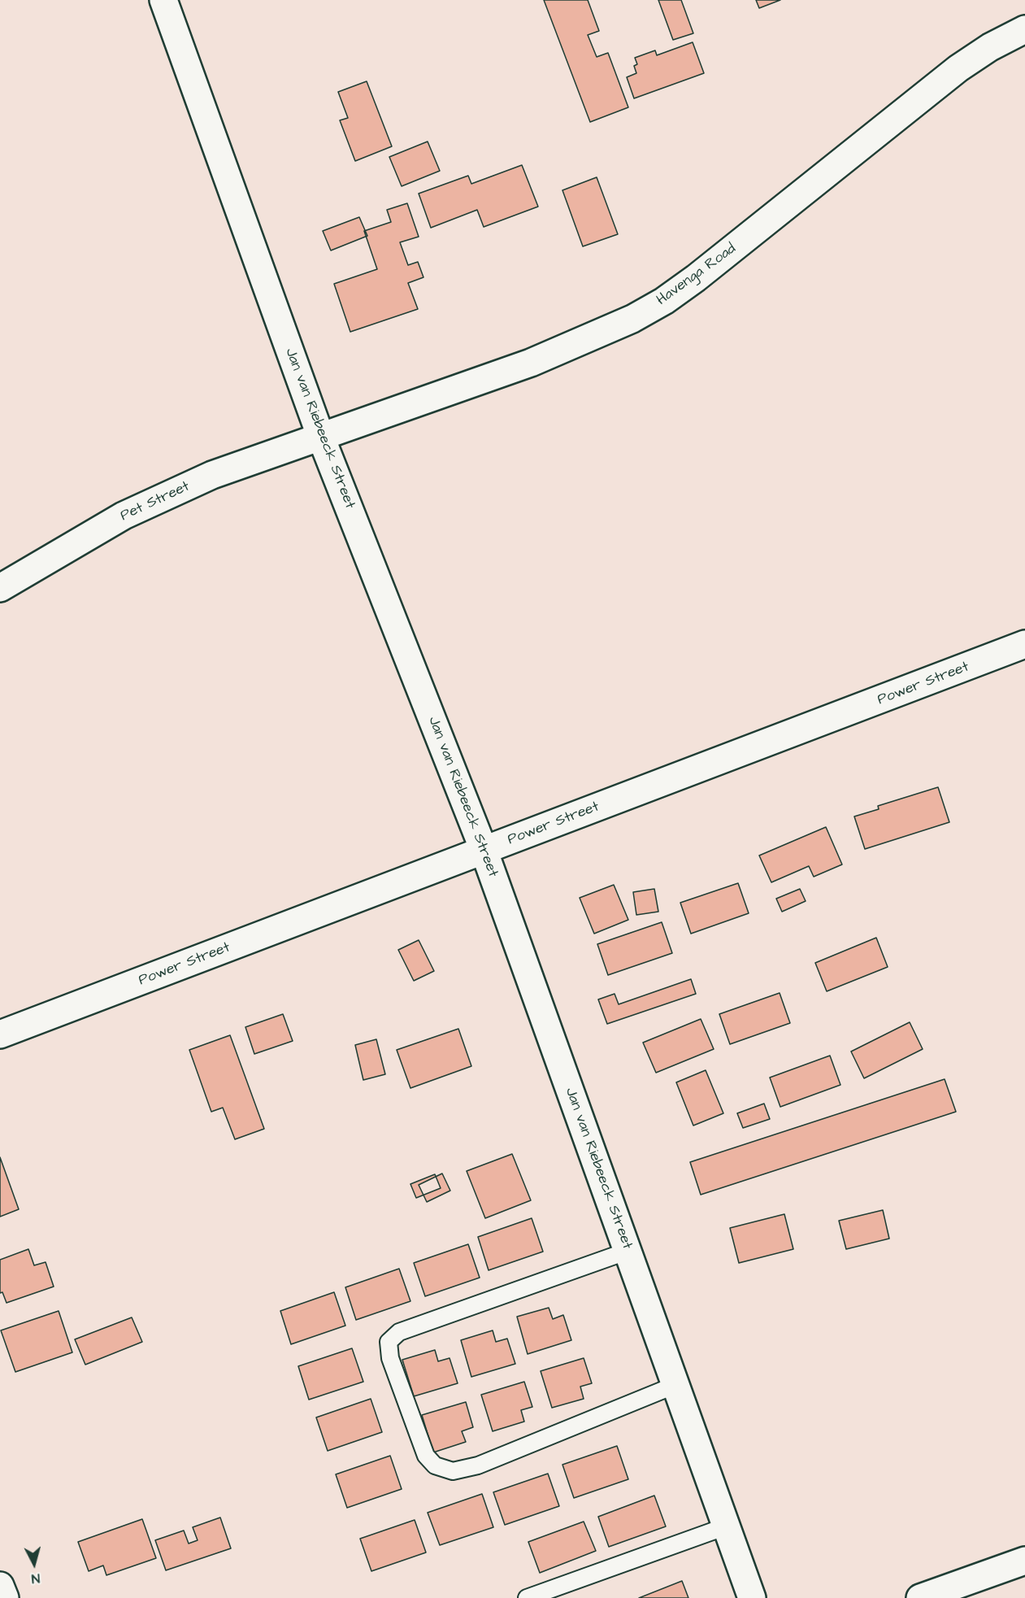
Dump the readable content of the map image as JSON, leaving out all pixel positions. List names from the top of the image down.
{
  "streets": {
    "main road": [
      "Havenga Road",
      "Jan van Riebeeck Street",
      "Pet Street",
      "Power Street"
    ]
  },
  "crossings": [
    ["Havenga Road", "Jan van Riebeeck Street"],
    ["Havenga Road", "Pet Street"],
    ["Jan van Riebeeck Street", "Pet Street"],
    ["Jan van Riebeeck Street", "Power Street"]
  ],
  "north": "bottom"
}
